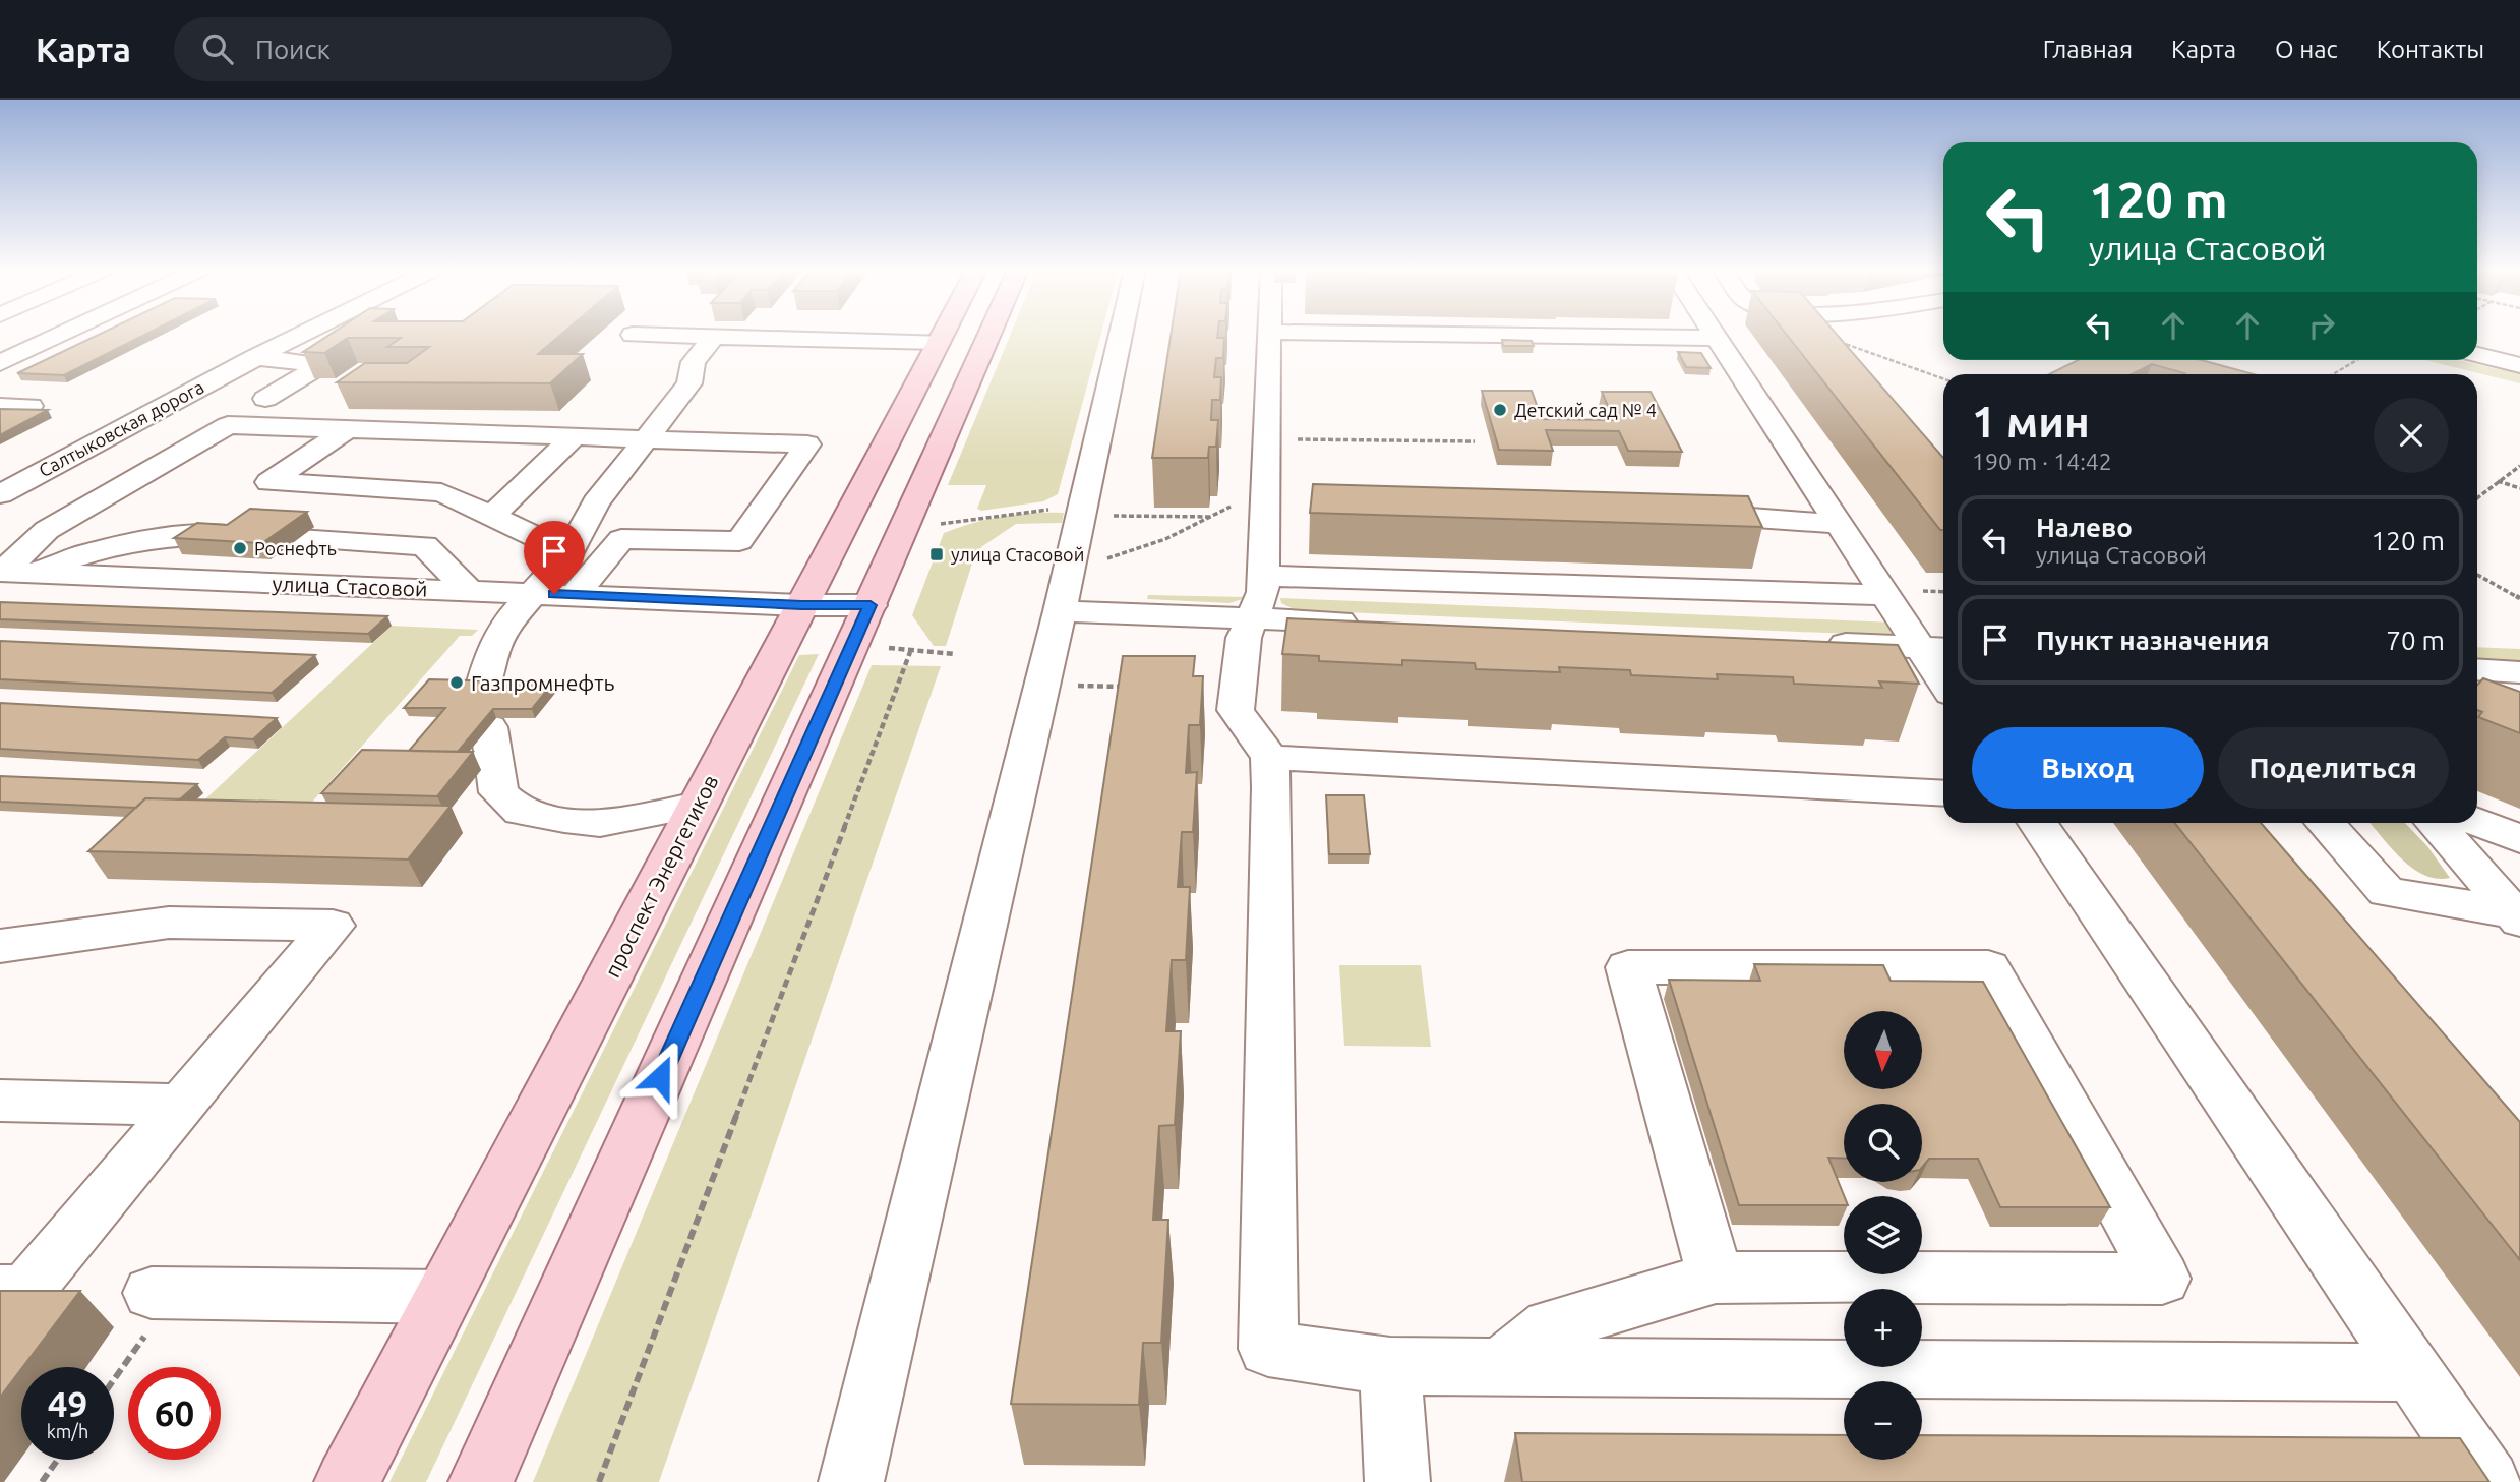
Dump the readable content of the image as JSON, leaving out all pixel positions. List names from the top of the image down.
{
  "streets": {
    "main road": ["проспект Энергетиков"],
    "street": ["Салтыковская дорога", "улица Стасовой"]
  },
  "crossings": [
    ["улица Стасовой", "проспект Энергетиков"]
  ],
  "places": {
    "other": ["Детский сад № 4", "Роснефть", "Газпромнефть"],
    "transit": ["улица Стасовой"]
  },
  "north": "bottom",
  "page": {
    "header": "Карта",
    "search": "Поиск",
    "nav": [
      "Главная",
      "Карта",
      "О нас",
      "Контакты"
    ],
    "turn": ["120 m", "улица Стасовой"],
    "heading": ["1 мин", "190 m · 14:42"],
    "list": [
      {
        "name": "Налево",
        "note": "улица Стасовой",
        "value": "120 m"
      },
      {
        "name": "Пункт назначения",
        "value": "70 m"
      }
    ],
    "buttons": ["Выход", "Поделиться"],
    "map_buttons": ["+", "−"],
    "speed": "49 km/h",
    "limit": "60"
  }
}
